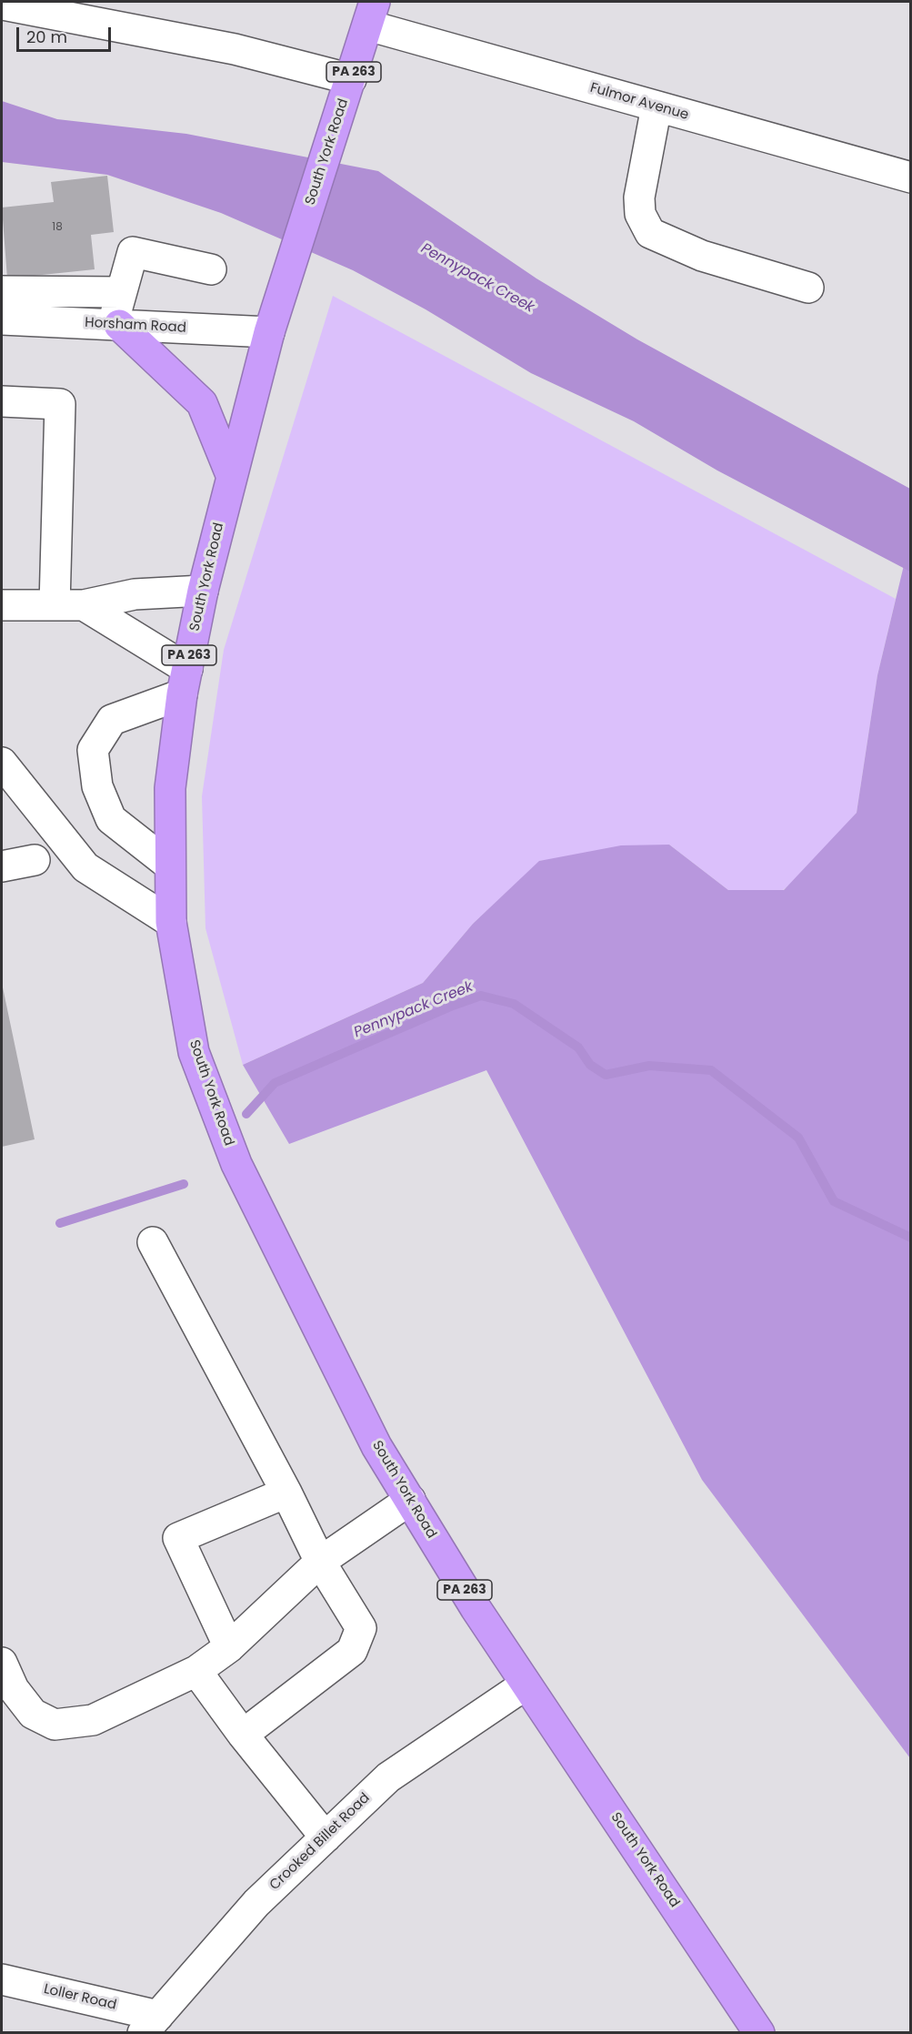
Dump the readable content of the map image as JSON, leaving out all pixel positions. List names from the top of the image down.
{
  "streets": {
    "highway": ["PA 263", "South York Road"],
    "street": [
      "Fulmor Avenue",
      "Horsham Road",
      "Crooked Billet Road",
      "Loller Road"
    ]
  },
  "crossings": [
    ["Fulmor Avenue", "South York Road"],
    ["South York Road", "Horsham Road"],
    ["South York Road", "Crooked Billet Road"],
    ["Crooked Billet Road", "Loller Road"]
  ],
  "water": ["Pennypack Creek"],
  "house_numbers": ["18"],
  "scale_bar": "20 m"
}
